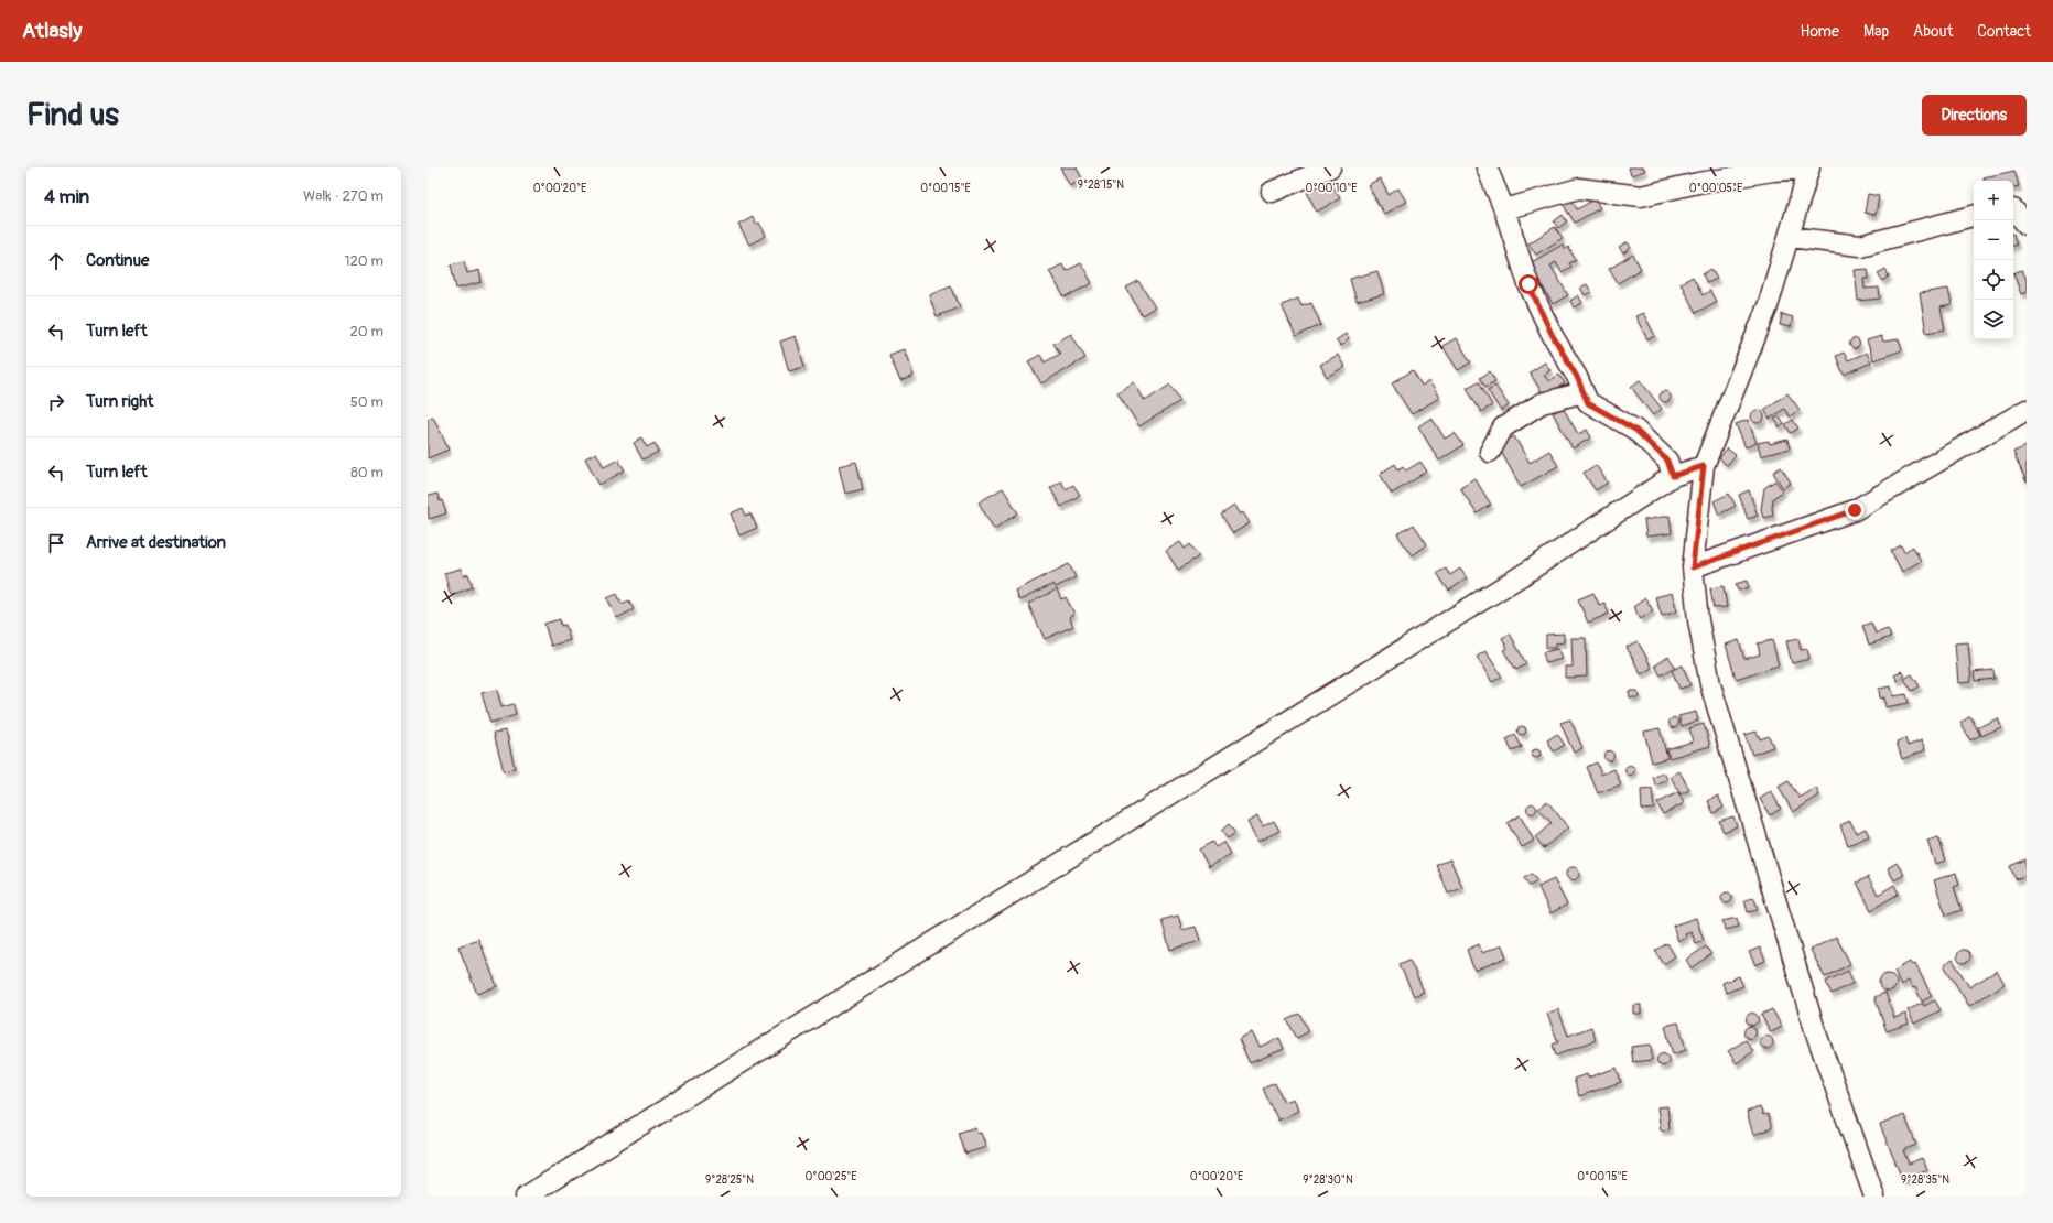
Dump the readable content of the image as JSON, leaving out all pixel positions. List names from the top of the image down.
{
  "page": {
    "header": "Atlasly",
    "nav": [
      "Home",
      "Map",
      "About",
      "Contact"
    ],
    "buttons": "Directions",
    "title": "Find us",
    "heading": ["4 min", "Walk · 270 m"],
    "map_buttons": ["+", "−"],
    "list": [
      ["Continue", "120 m"],
      ["Turn left", "20 m"],
      ["Turn right", "50 m"],
      ["Turn left", "80 m"],
      "Arrive at destination"
    ]
  },
  "coordinates": [
    "9°28'15\"N",
    "0°00'20\"E",
    "0°00'15\"E",
    "0°00'10\"E",
    "0°00'05\"E",
    "0°00'25\"E",
    "9°28'25\"N",
    "9°28'30\"N",
    "9°28'35\"N"
  ]
}
